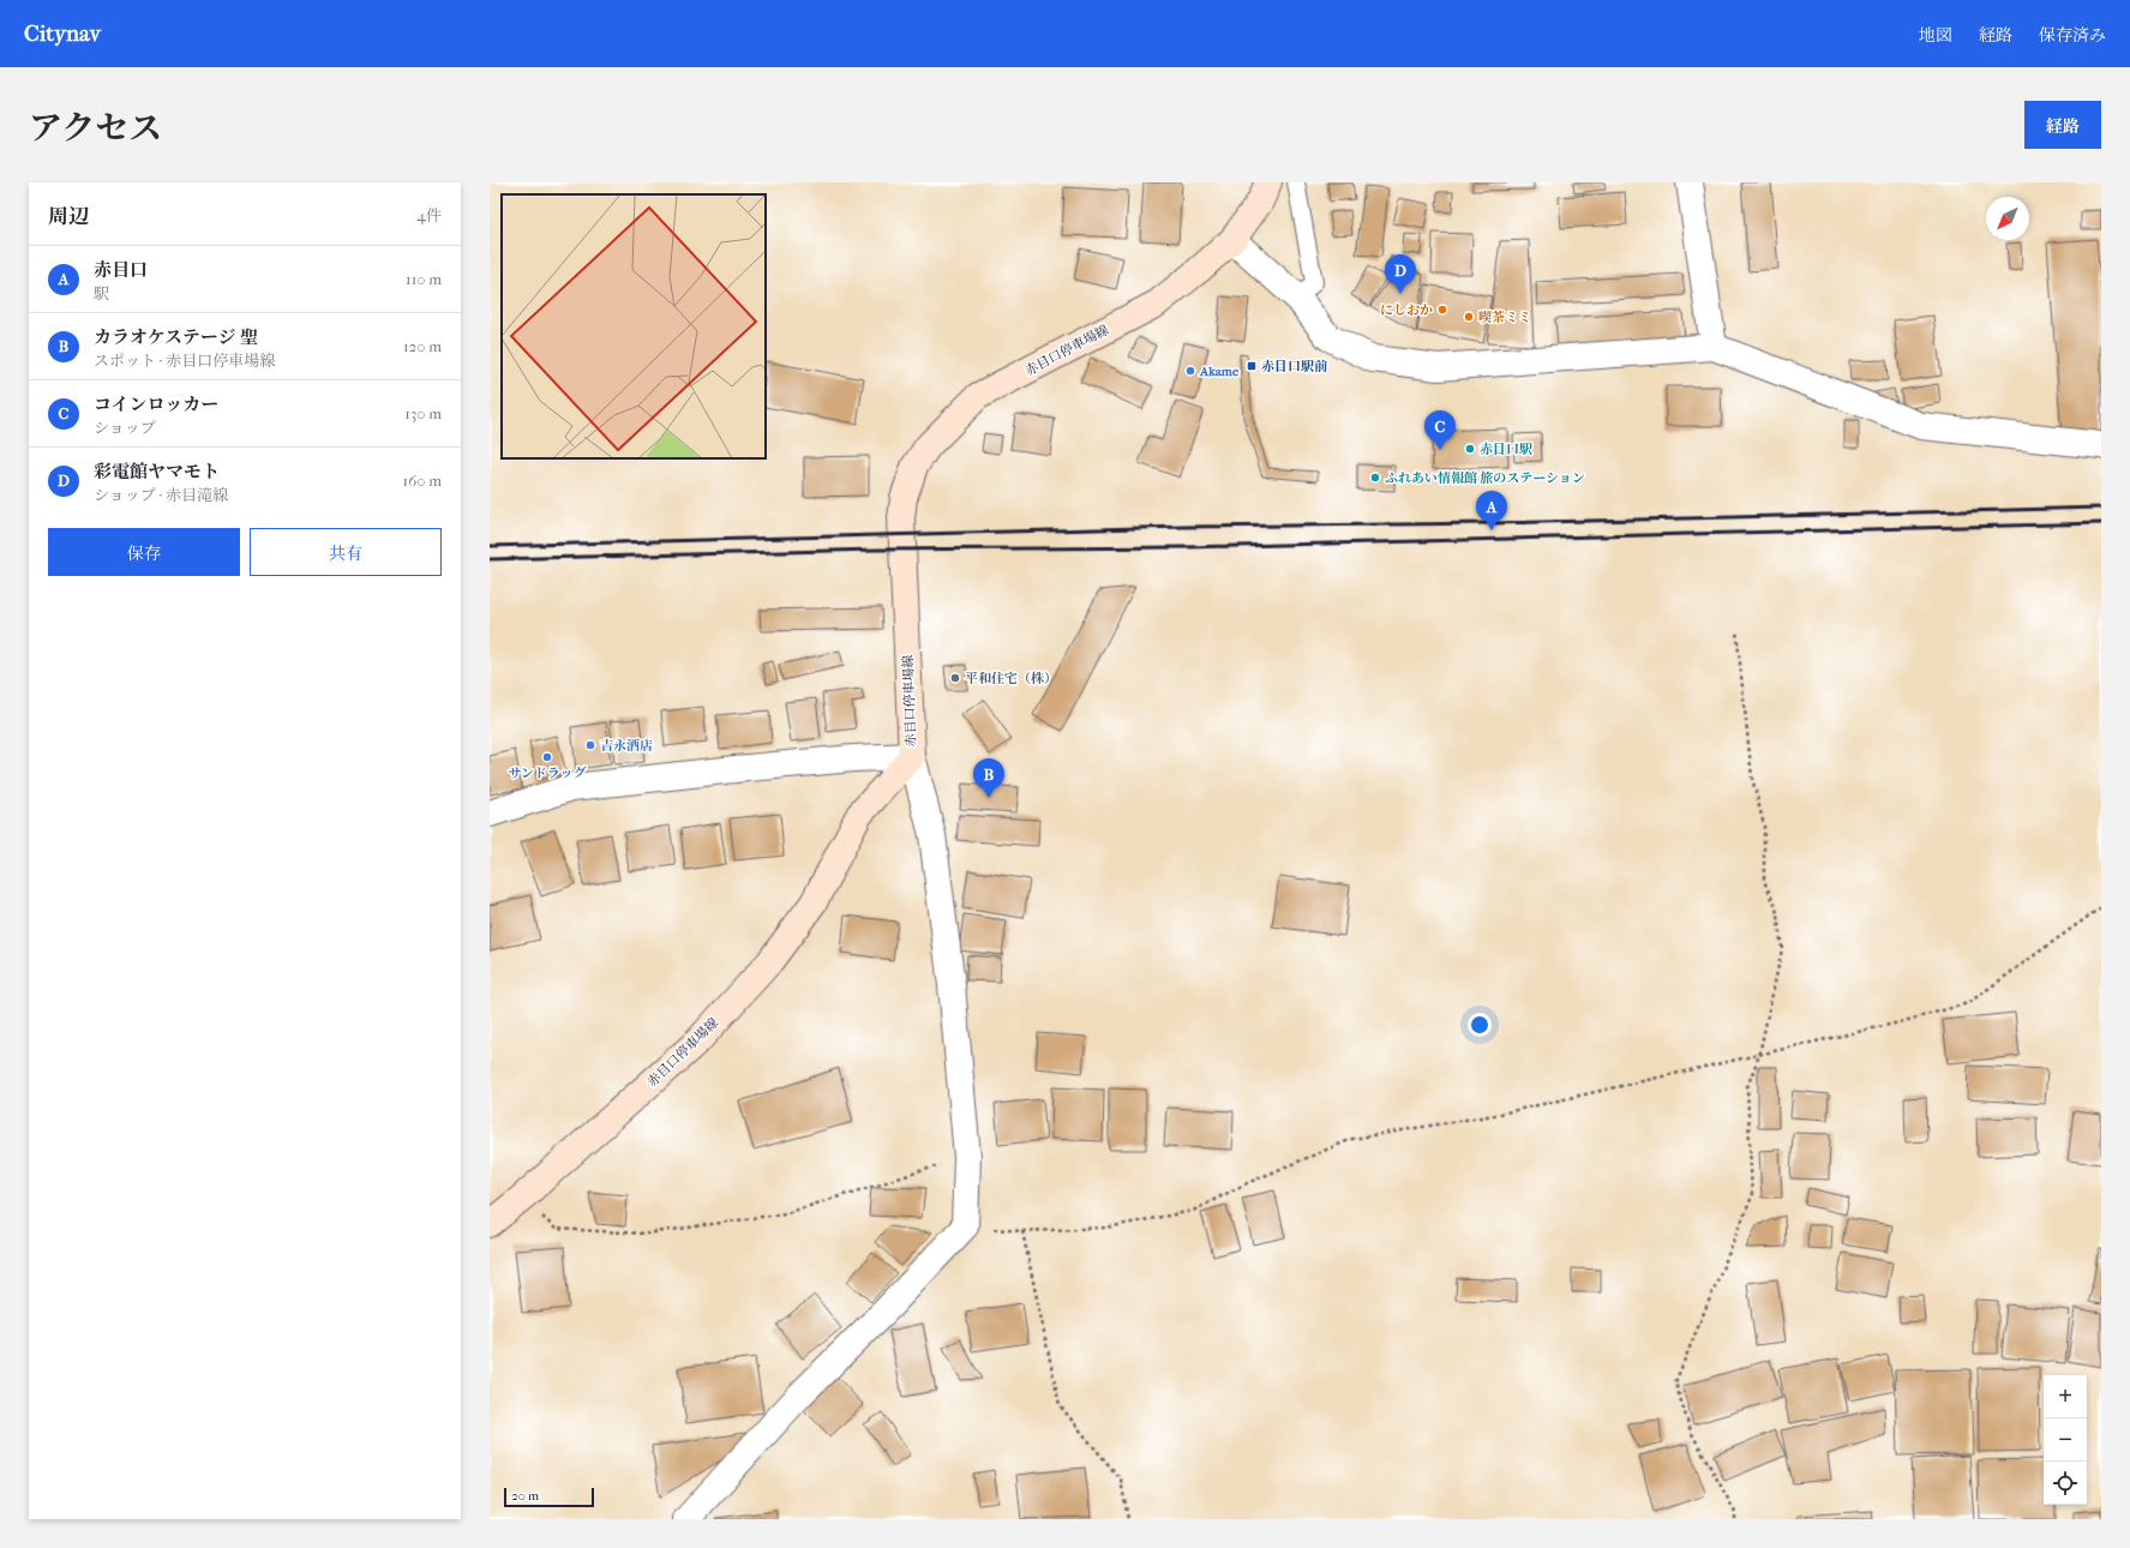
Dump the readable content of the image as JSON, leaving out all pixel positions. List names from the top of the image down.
{
  "streets": {
    "main road": ["赤目口停車場線"]
  },
  "places": {
    "other": [
      "にしおか",
      "喫茶ミミ",
      "Akame",
      "赤目口駅",
      "ふれあい情報館 旅のステーション",
      "平和住宅（株）",
      "吉永酒店",
      "サンドラッグ"
    ],
    "transit": ["赤目口駅前"]
  },
  "scale_bar": "20 m",
  "north": "bottom left",
  "page": {
    "header": "Citynav",
    "nav": ["地図", "経路", "保存済み"],
    "title": "アクセス",
    "buttons": [
      "経路",
      ["保存", "共有"]
    ],
    "heading": ["周辺", "4件"],
    "list": [
      {
        "mark": "A",
        "name": "赤目口",
        "note": "駅",
        "value": "110 m"
      },
      {
        "mark": "B",
        "name": "カラオケステージ 聖",
        "note": "スポット · 赤目口停車場線",
        "value": "120 m"
      },
      {
        "mark": "C",
        "name": "コインロッカー",
        "note": "ショップ",
        "value": "130 m"
      },
      {
        "mark": "D",
        "name": "彩電館ヤマモト",
        "note": "ショップ · 赤目滝線",
        "value": "160 m"
      }
    ],
    "pins": [
      "D",
      "C",
      "A",
      "B"
    ],
    "map_buttons": ["+", "−"],
    "scale": "20 m"
  }
}
